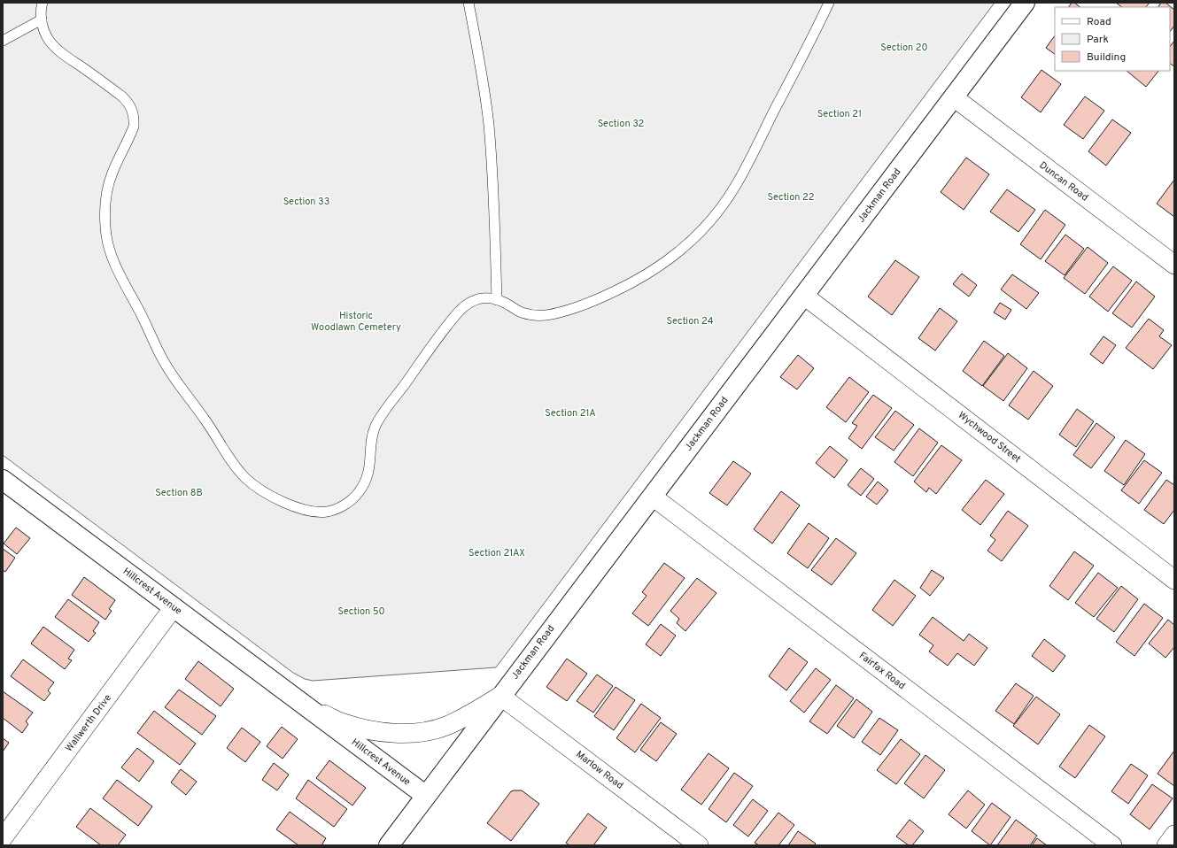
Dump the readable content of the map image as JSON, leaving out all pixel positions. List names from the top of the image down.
{
  "streets": {
    "street": [
      "Duncan Road",
      "Jackman Road",
      "Wychwood Street",
      "Hillcrest Avenue",
      "Fairfax Road",
      "Wallwerth Drive",
      "Marlow Road"
    ]
  },
  "crossings": [
    ["Duncan Road", "Jackman Road"],
    ["Jackman Road", "Wychwood Street"],
    ["Jackman Road", "Hillcrest Avenue"],
    ["Jackman Road", "Fairfax Road"],
    ["Jackman Road", "Marlow Road"],
    ["Hillcrest Avenue", "Wallwerth Drive"],
    ["Hillcrest Avenue", "Marlow Road"]
  ],
  "parks": [
    "Section 20",
    "Section 21",
    "Section 32",
    "Section 22",
    "Section 33",
    "Historic Woodlawn Cemetery",
    "Section 24",
    "Section 21A",
    "Section 8B",
    "Section 21AX",
    "Section 50"
  ],
  "legend": ["Road", "Park", "Building"]
}
